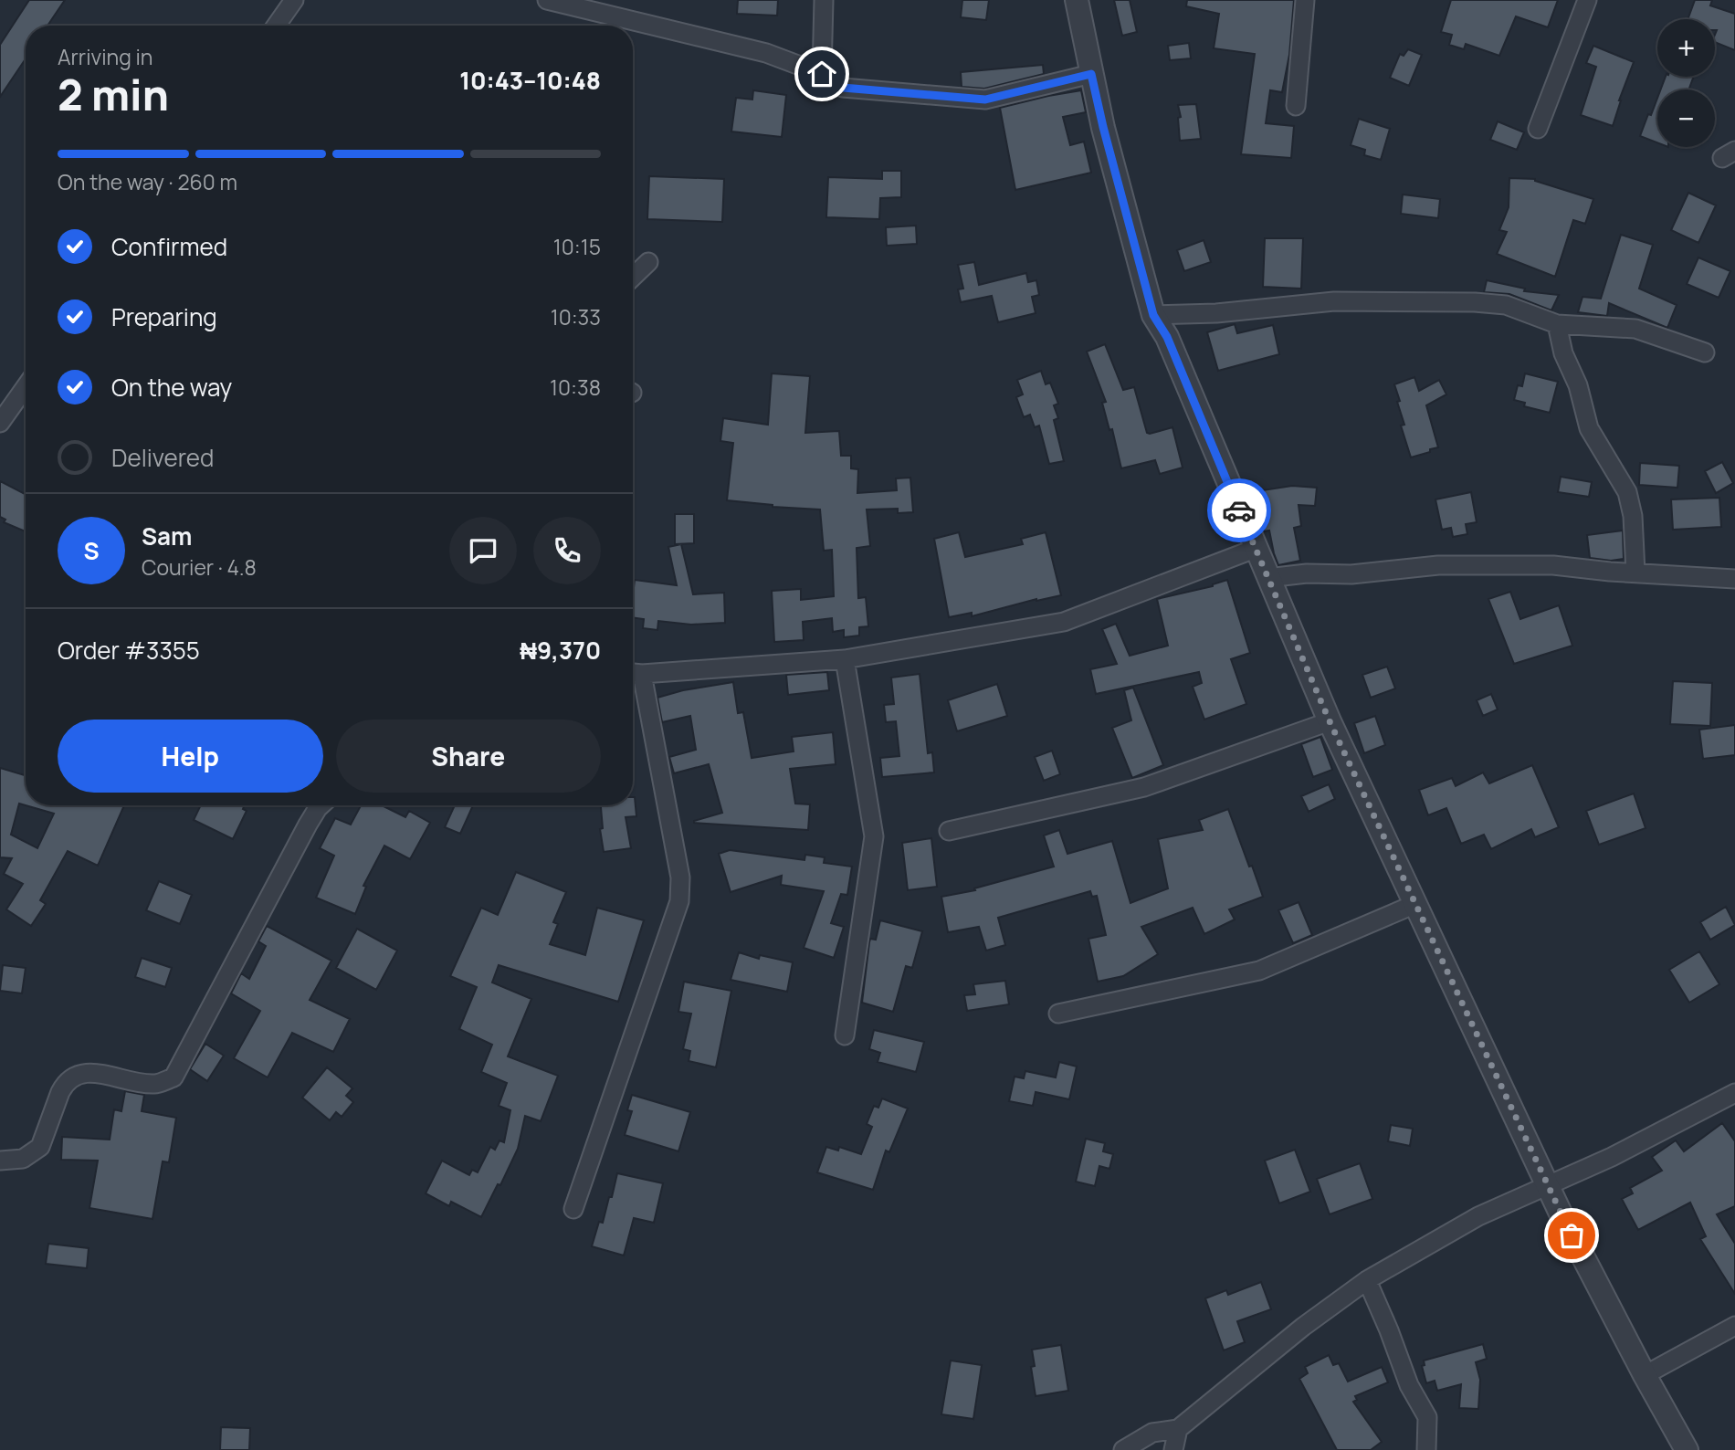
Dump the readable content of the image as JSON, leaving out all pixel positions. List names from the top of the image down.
{
  "page": {
    "map_buttons": ["+", "−"],
    "heading": ["2 min", "Arriving in", "10:43–10:48"],
    "panel": [
      "Sam",
      "Courier · 4.8",
      "Order #3355",
      "₦9,370"
    ],
    "bar": "On the way · 260 m",
    "list": [
      ["Confirmed", "10:15"],
      ["Preparing", "10:33"],
      ["On the way", "10:38"],
      "Delivered"
    ],
    "round": "S",
    "buttons": ["Help", "Share"]
  }
}
